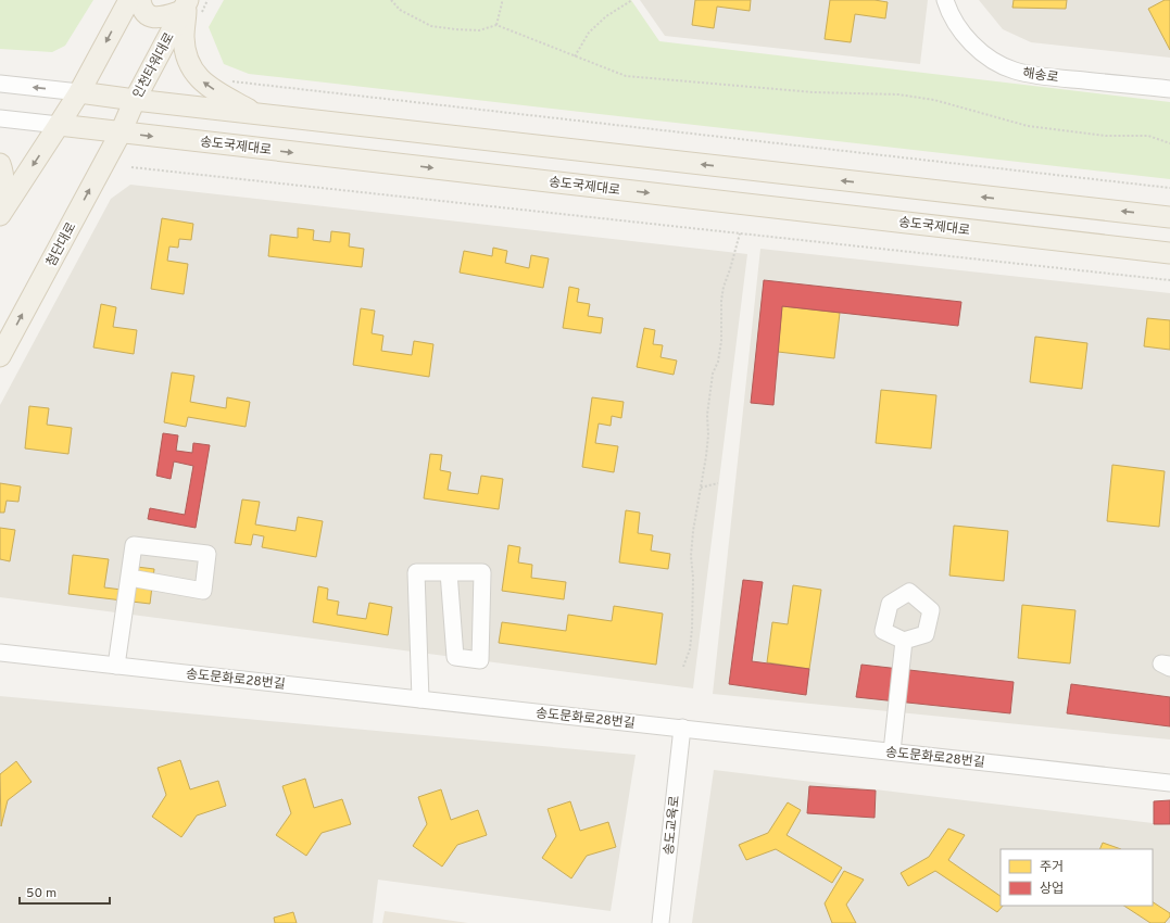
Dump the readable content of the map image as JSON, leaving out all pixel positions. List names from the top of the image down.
{
  "streets": {
    "main road": ["인천타워대로", "송도국제대로", "첨단대로"],
    "street": ["해송로", "송도문화로28번길", "송도교육로"]
  },
  "crossings": [
    ["인천타워대로", "송도국제대로"],
    ["인천타워대로", "첨단대로"],
    ["송도국제대로", "첨단대로"],
    ["송도문화로28번길", "송도교육로"]
  ],
  "one_way": ["송도국제대로"],
  "legend": ["주거", "상업"],
  "scale_bar": "50 m"
}
